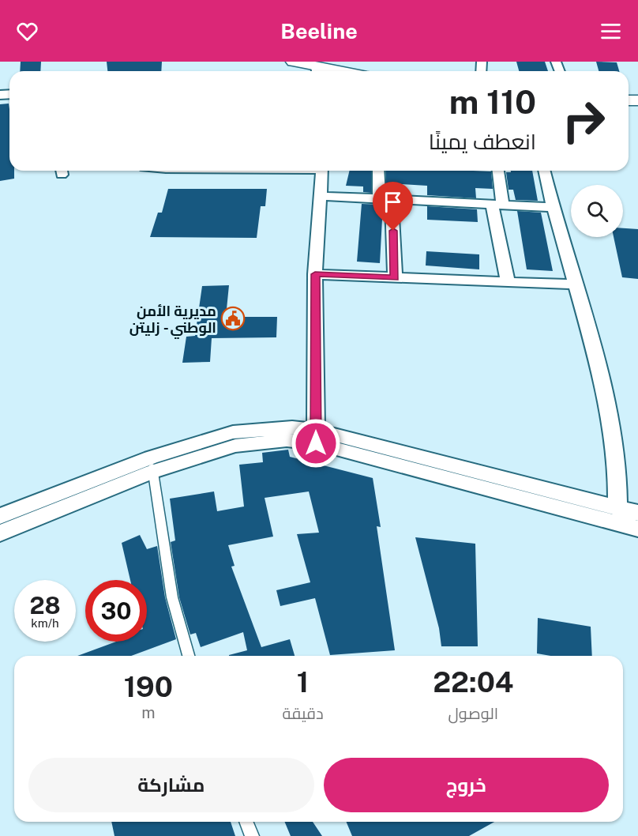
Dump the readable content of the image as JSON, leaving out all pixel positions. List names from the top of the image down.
{
  "places": {
    "public building": ["مديرية الأمن الوطني - زليتن"]
  },
  "page": {
    "header": "Beeline",
    "turn": ["110 m", "انعطف يمينًا"],
    "speed": "28 km/h",
    "limit": "30",
    "eta": [
      "22:04",
      "الوصول",
      "1",
      "دقيقة",
      "190",
      "m"
    ],
    "buttons": ["خروج", "مشاركة"]
  }
}
